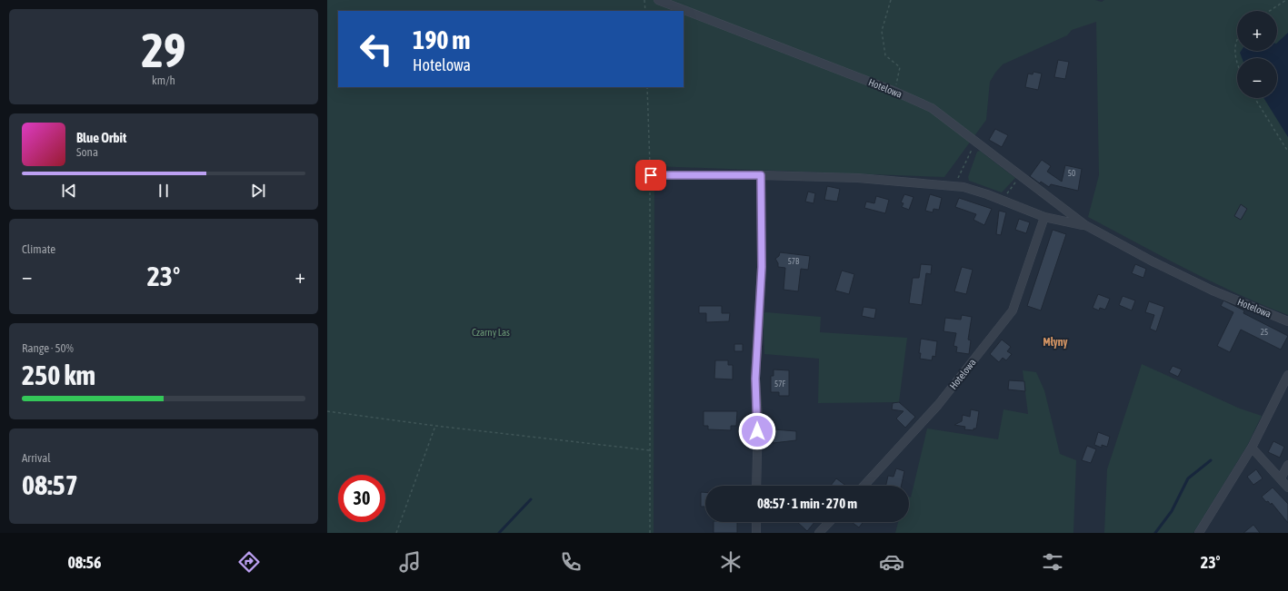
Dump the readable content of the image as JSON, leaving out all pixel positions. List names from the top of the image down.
{
  "streets": {
    "street": ["Hotelowa"]
  },
  "districts": ["Młyny"],
  "parks": ["Czarny Las"],
  "house_numbers": [
    "50",
    "57B",
    "25",
    "57F"
  ],
  "page": {
    "tile": [
      ["29", "km/h"],
      "Climate",
      ["Range · 50%", "250 km"],
      ["Arrival", "08:57"]
    ],
    "map_buttons": ["+", "−"],
    "turn": ["190 m", "Hotelowa"],
    "song": ["Blue Orbit", "Sona"],
    "heat": ["−", "23°", "+"],
    "limit": "30",
    "trip": "08:57 · 1 min · 270 m",
    "tabs": ["08:56", "23°"]
  }
}
